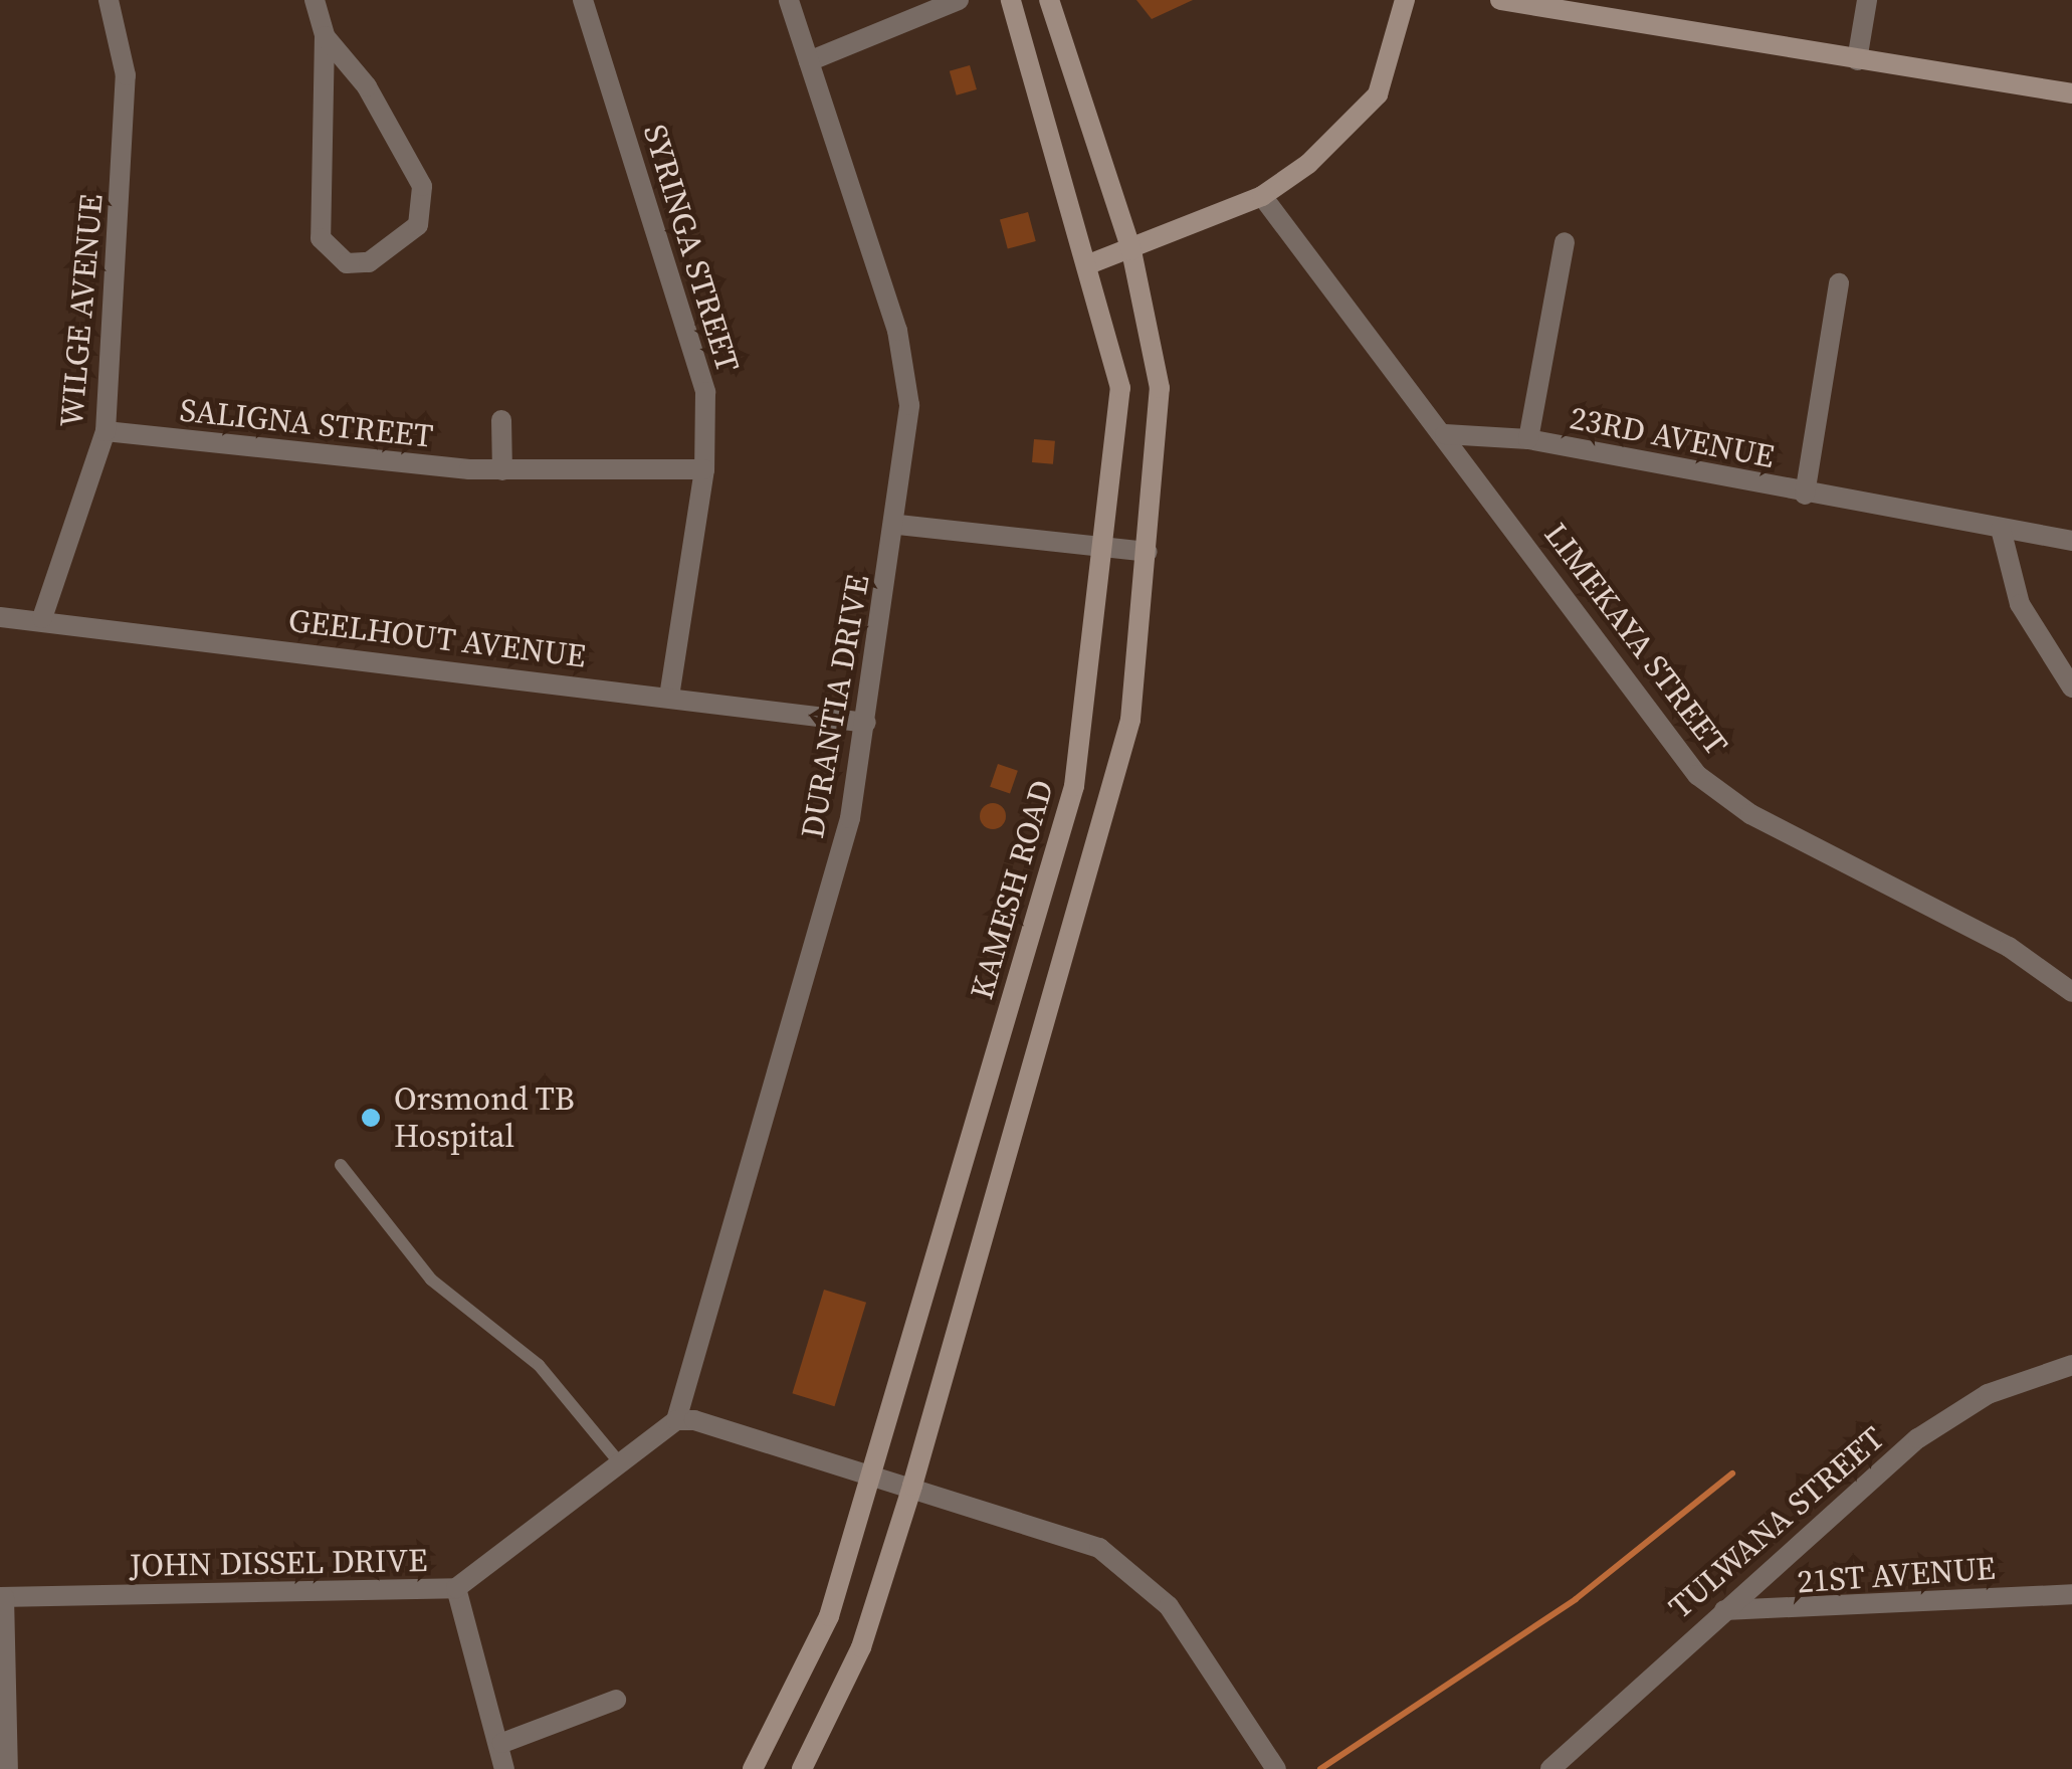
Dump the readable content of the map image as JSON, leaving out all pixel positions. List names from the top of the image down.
{
  "streets": {
    "main road": ["KAMESH ROAD"],
    "street": [
      "SYRINGA STREET",
      "WILGE AVENUE",
      "SALIGNA STREET",
      "23RD AVENUE",
      "GEELHOUT AVENUE",
      "LIMEKAYA STREET",
      "DURANTIA DRIVE",
      "TULWANA STREET",
      "JOHN DISSEL DRIVE",
      "21ST AVENUE"
    ]
  },
  "crossings": [
    ["SYRINGA STREET", "SALIGNA STREET"],
    ["SYRINGA STREET", "GEELHOUT AVENUE"],
    ["WILGE AVENUE", "SALIGNA STREET"],
    ["WILGE AVENUE", "GEELHOUT AVENUE"],
    ["23RD AVENUE", "LIMEKAYA STREET"],
    ["GEELHOUT AVENUE", "DURANTIA DRIVE"],
    ["DURANTIA DRIVE", "JOHN DISSEL DRIVE"],
    ["TULWANA STREET", "21ST AVENUE"]
  ],
  "places": ["Orsmond TB Hospital"]
}
